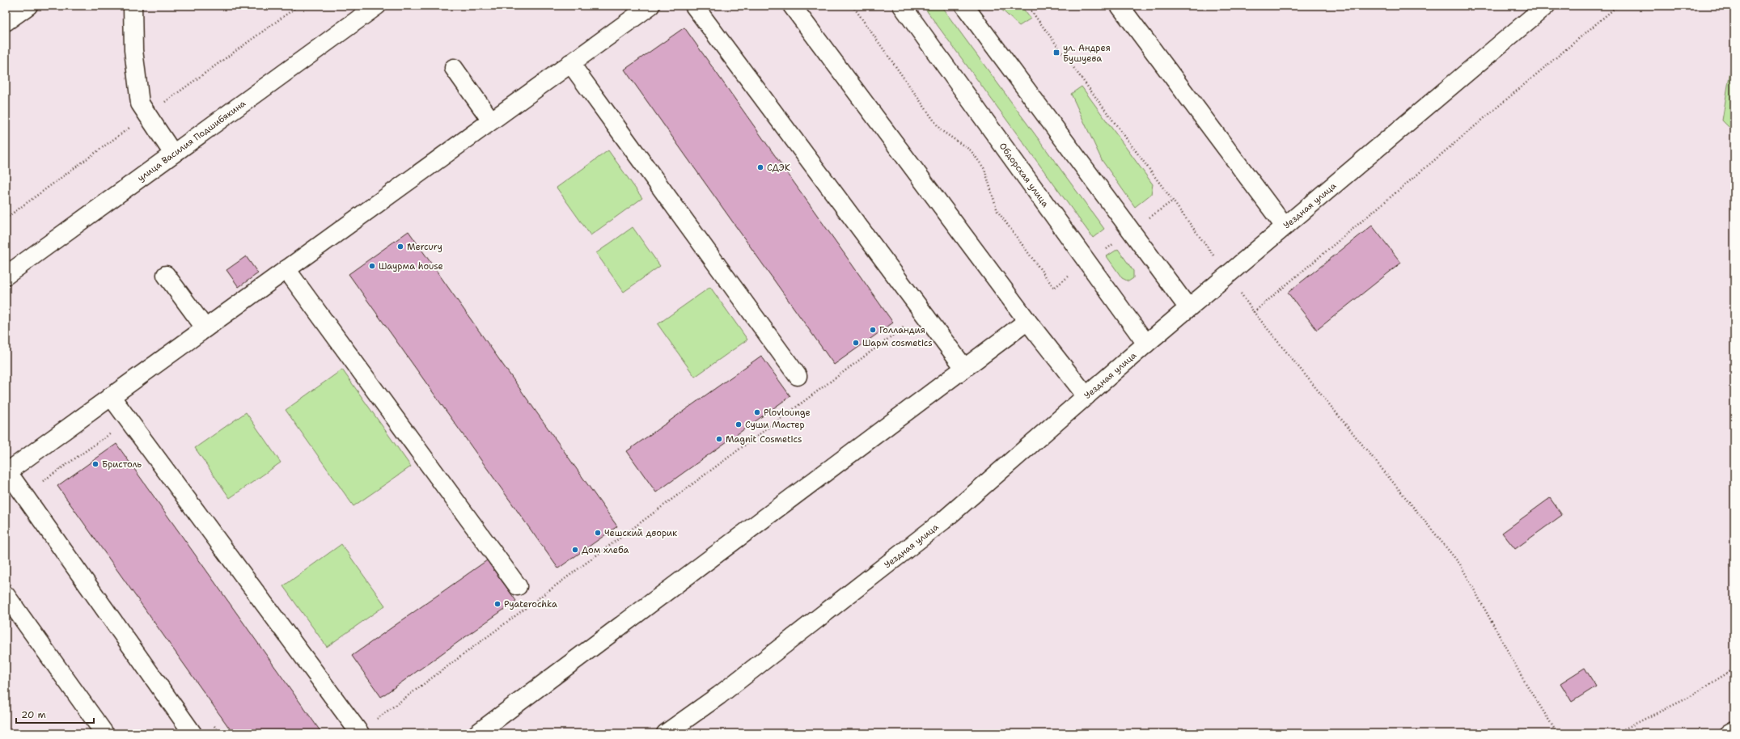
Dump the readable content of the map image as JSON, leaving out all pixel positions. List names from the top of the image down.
{
  "streets": {
    "main road": ["улица Василия Подшибякина", "Обдорская улица", "Уездная улица"]
  },
  "crossings": [
    ["Обдорская улица", "Уездная улица"]
  ],
  "places": {
    "transit": ["ул. Андрея Бушуева"],
    "other": [
      "СДЭК",
      "Mercury",
      "Шаурма house",
      "Голландия",
      "Шарм cosmetics",
      "Plovlounge",
      "Суши Мастер",
      "Magnit Cosmetics",
      "Бристоль",
      "Чешский дворик",
      "Дом хлеба",
      "Pyaterochka"
    ]
  },
  "scale_bar": "20 m"
}
